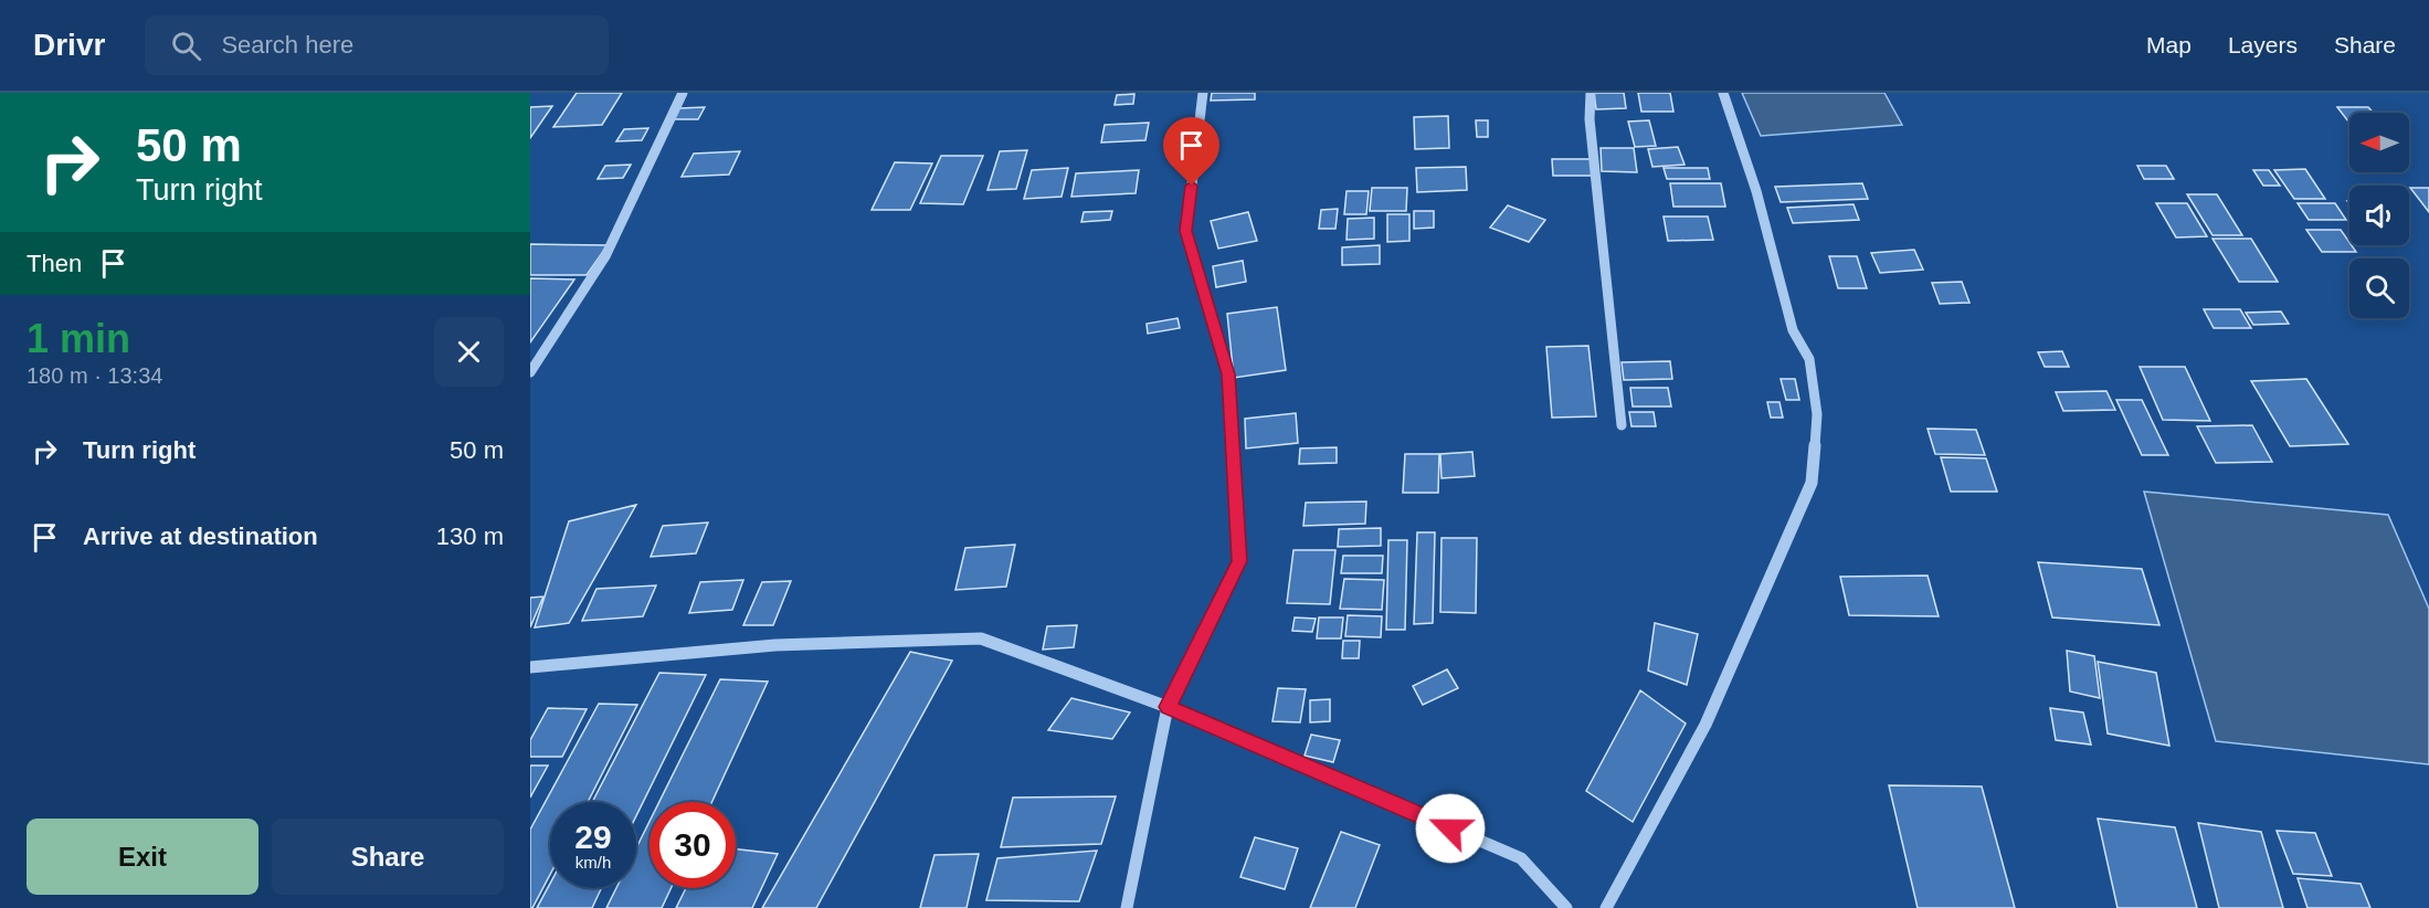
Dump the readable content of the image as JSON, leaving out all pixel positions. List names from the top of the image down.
{
  "north": "left",
  "page": {
    "header": "Drivr",
    "search": "Search here",
    "nav": ["Map", "Layers", "Share"],
    "turn": ["50 m", "Turn right"],
    "then": "Then",
    "heading": ["1 min", "180 m · 13:34"],
    "list": [
      {
        "name": "Turn right",
        "value": "50 m"
      },
      {
        "name": "Arrive at destination",
        "value": "130 m"
      }
    ],
    "speed": "29 km/h",
    "limit": "30",
    "buttons": ["Exit", "Share"]
  }
}
